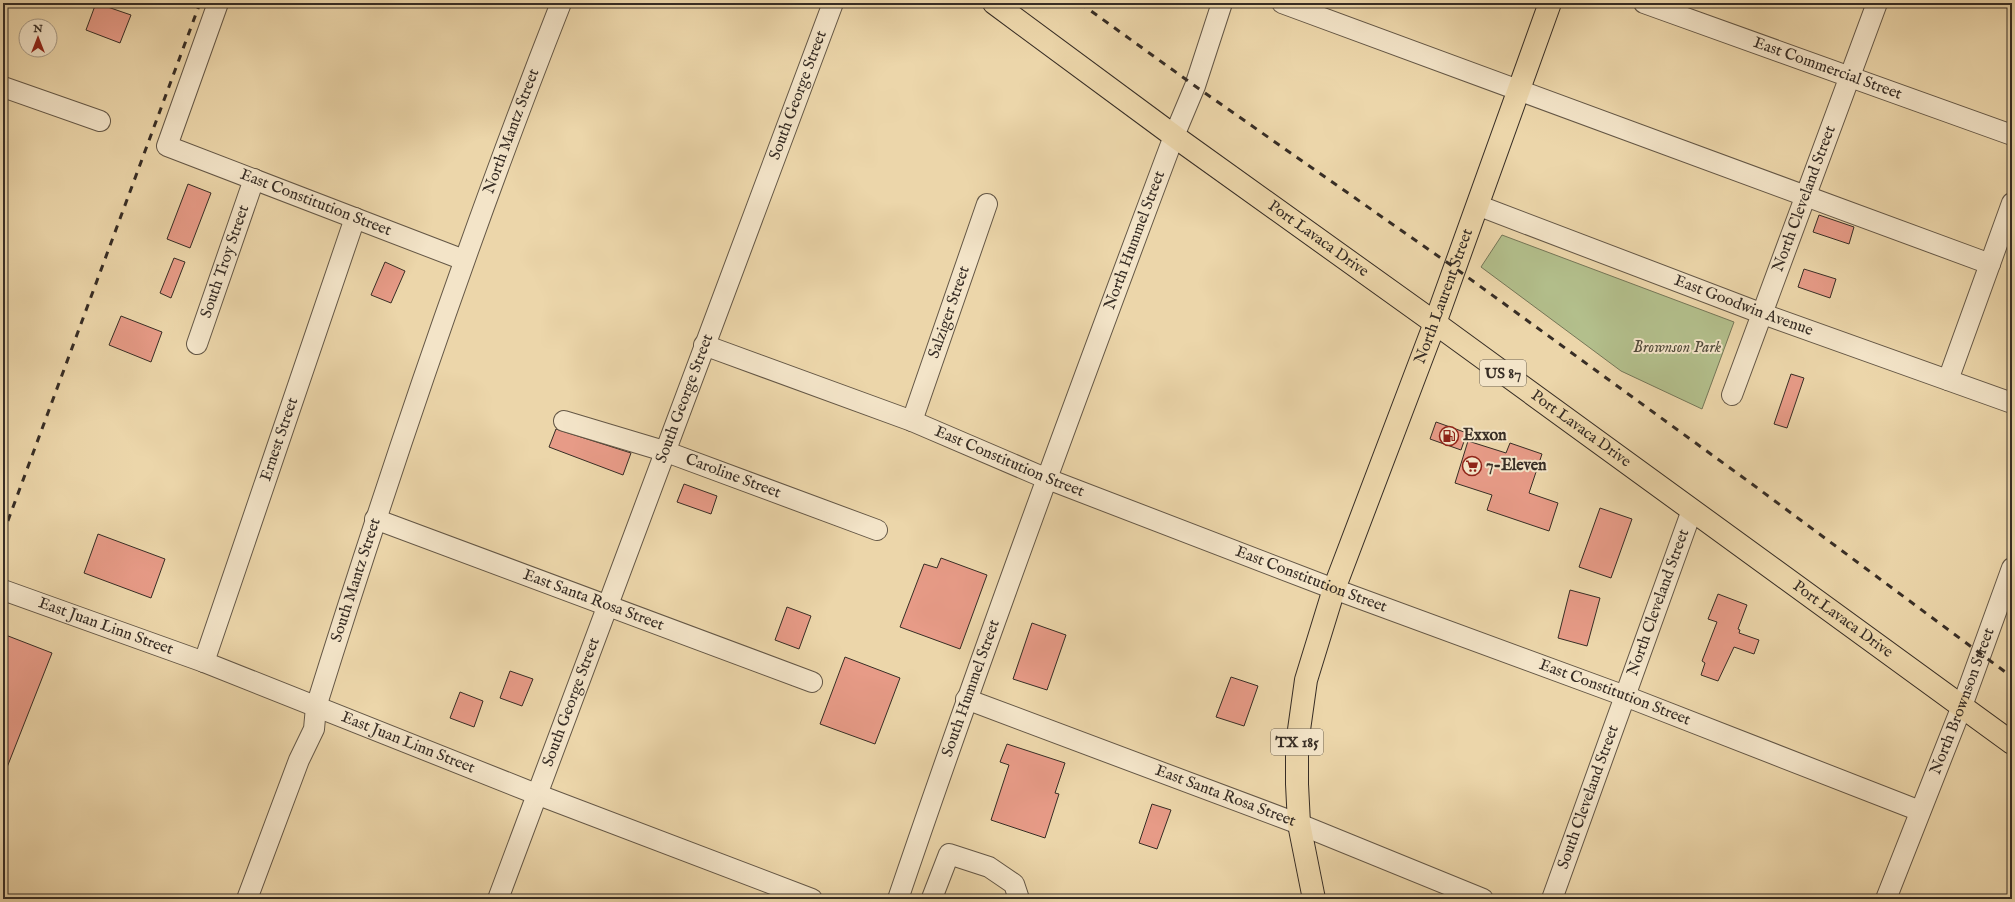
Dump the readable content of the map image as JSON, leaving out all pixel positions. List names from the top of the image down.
{
  "streets": {
    "main road": [
      "Port Lavaca Drive",
      "North Laurent Street",
      "US 87",
      "TX 185"
    ],
    "street": [
      "East Commercial Street",
      "South George Street",
      "North Mantz Street",
      "North Cleveland Street",
      "East Constitution Street",
      "North Hummel Street",
      "South Troy Street",
      "East Goodwin Avenue",
      "Salziger Street",
      "Ernest Street",
      "Caroline Street",
      "South Mantz Street",
      "East Santa Rosa Street",
      "East Juan Linn Street",
      "South Hummel Street",
      "North Brownson Street",
      "South Cleveland Street"
    ]
  },
  "crossings": [
    ["East Commercial Street", "North Cleveland Street"],
    ["South George Street", "East Constitution Street"],
    ["South George Street", "Caroline Street"],
    ["South George Street", "East Santa Rosa Street"],
    ["South George Street", "East Juan Linn Street"],
    ["North Mantz Street", "East Constitution Street"],
    ["North Mantz Street", "South Mantz Street"],
    ["North Cleveland Street", "East Constitution Street"],
    ["North Cleveland Street", "Port Lavaca Drive"],
    ["North Cleveland Street", "East Goodwin Avenue"],
    ["North Cleveland Street", "South Cleveland Street"],
    ["East Constitution Street", "North Hummel Street"],
    ["East Constitution Street", "South Troy Street"],
    ["East Constitution Street", "North Laurent Street"],
    ["East Constitution Street", "Salziger Street"],
    ["East Constitution Street", "Ernest Street"],
    ["East Constitution Street", "South Mantz Street"],
    ["East Constitution Street", "South Hummel Street"],
    ["East Constitution Street", "North Brownson Street"],
    ["East Constitution Street", "TX 185"],
    ["East Constitution Street", "South Cleveland Street"],
    ["Port Lavaca Drive", "North Hummel Street"],
    ["Port Lavaca Drive", "North Laurent Street"],
    ["Port Lavaca Drive", "North Brownson Street"],
    ["North Hummel Street", "South Hummel Street"],
    ["North Laurent Street", "East Goodwin Avenue"],
    ["North Laurent Street", "TX 185"],
    ["Ernest Street", "East Juan Linn Street"],
    ["South Mantz Street", "East Santa Rosa Street"],
    ["South Mantz Street", "East Juan Linn Street"],
    ["East Santa Rosa Street", "South Hummel Street"],
    ["East Santa Rosa Street", "TX 185"]
  ],
  "parks": ["Brownson Park"],
  "places": {
    "fuel station": ["Exxon"],
    "supermarket": ["7-Eleven"]
  },
  "north": "top"
}
